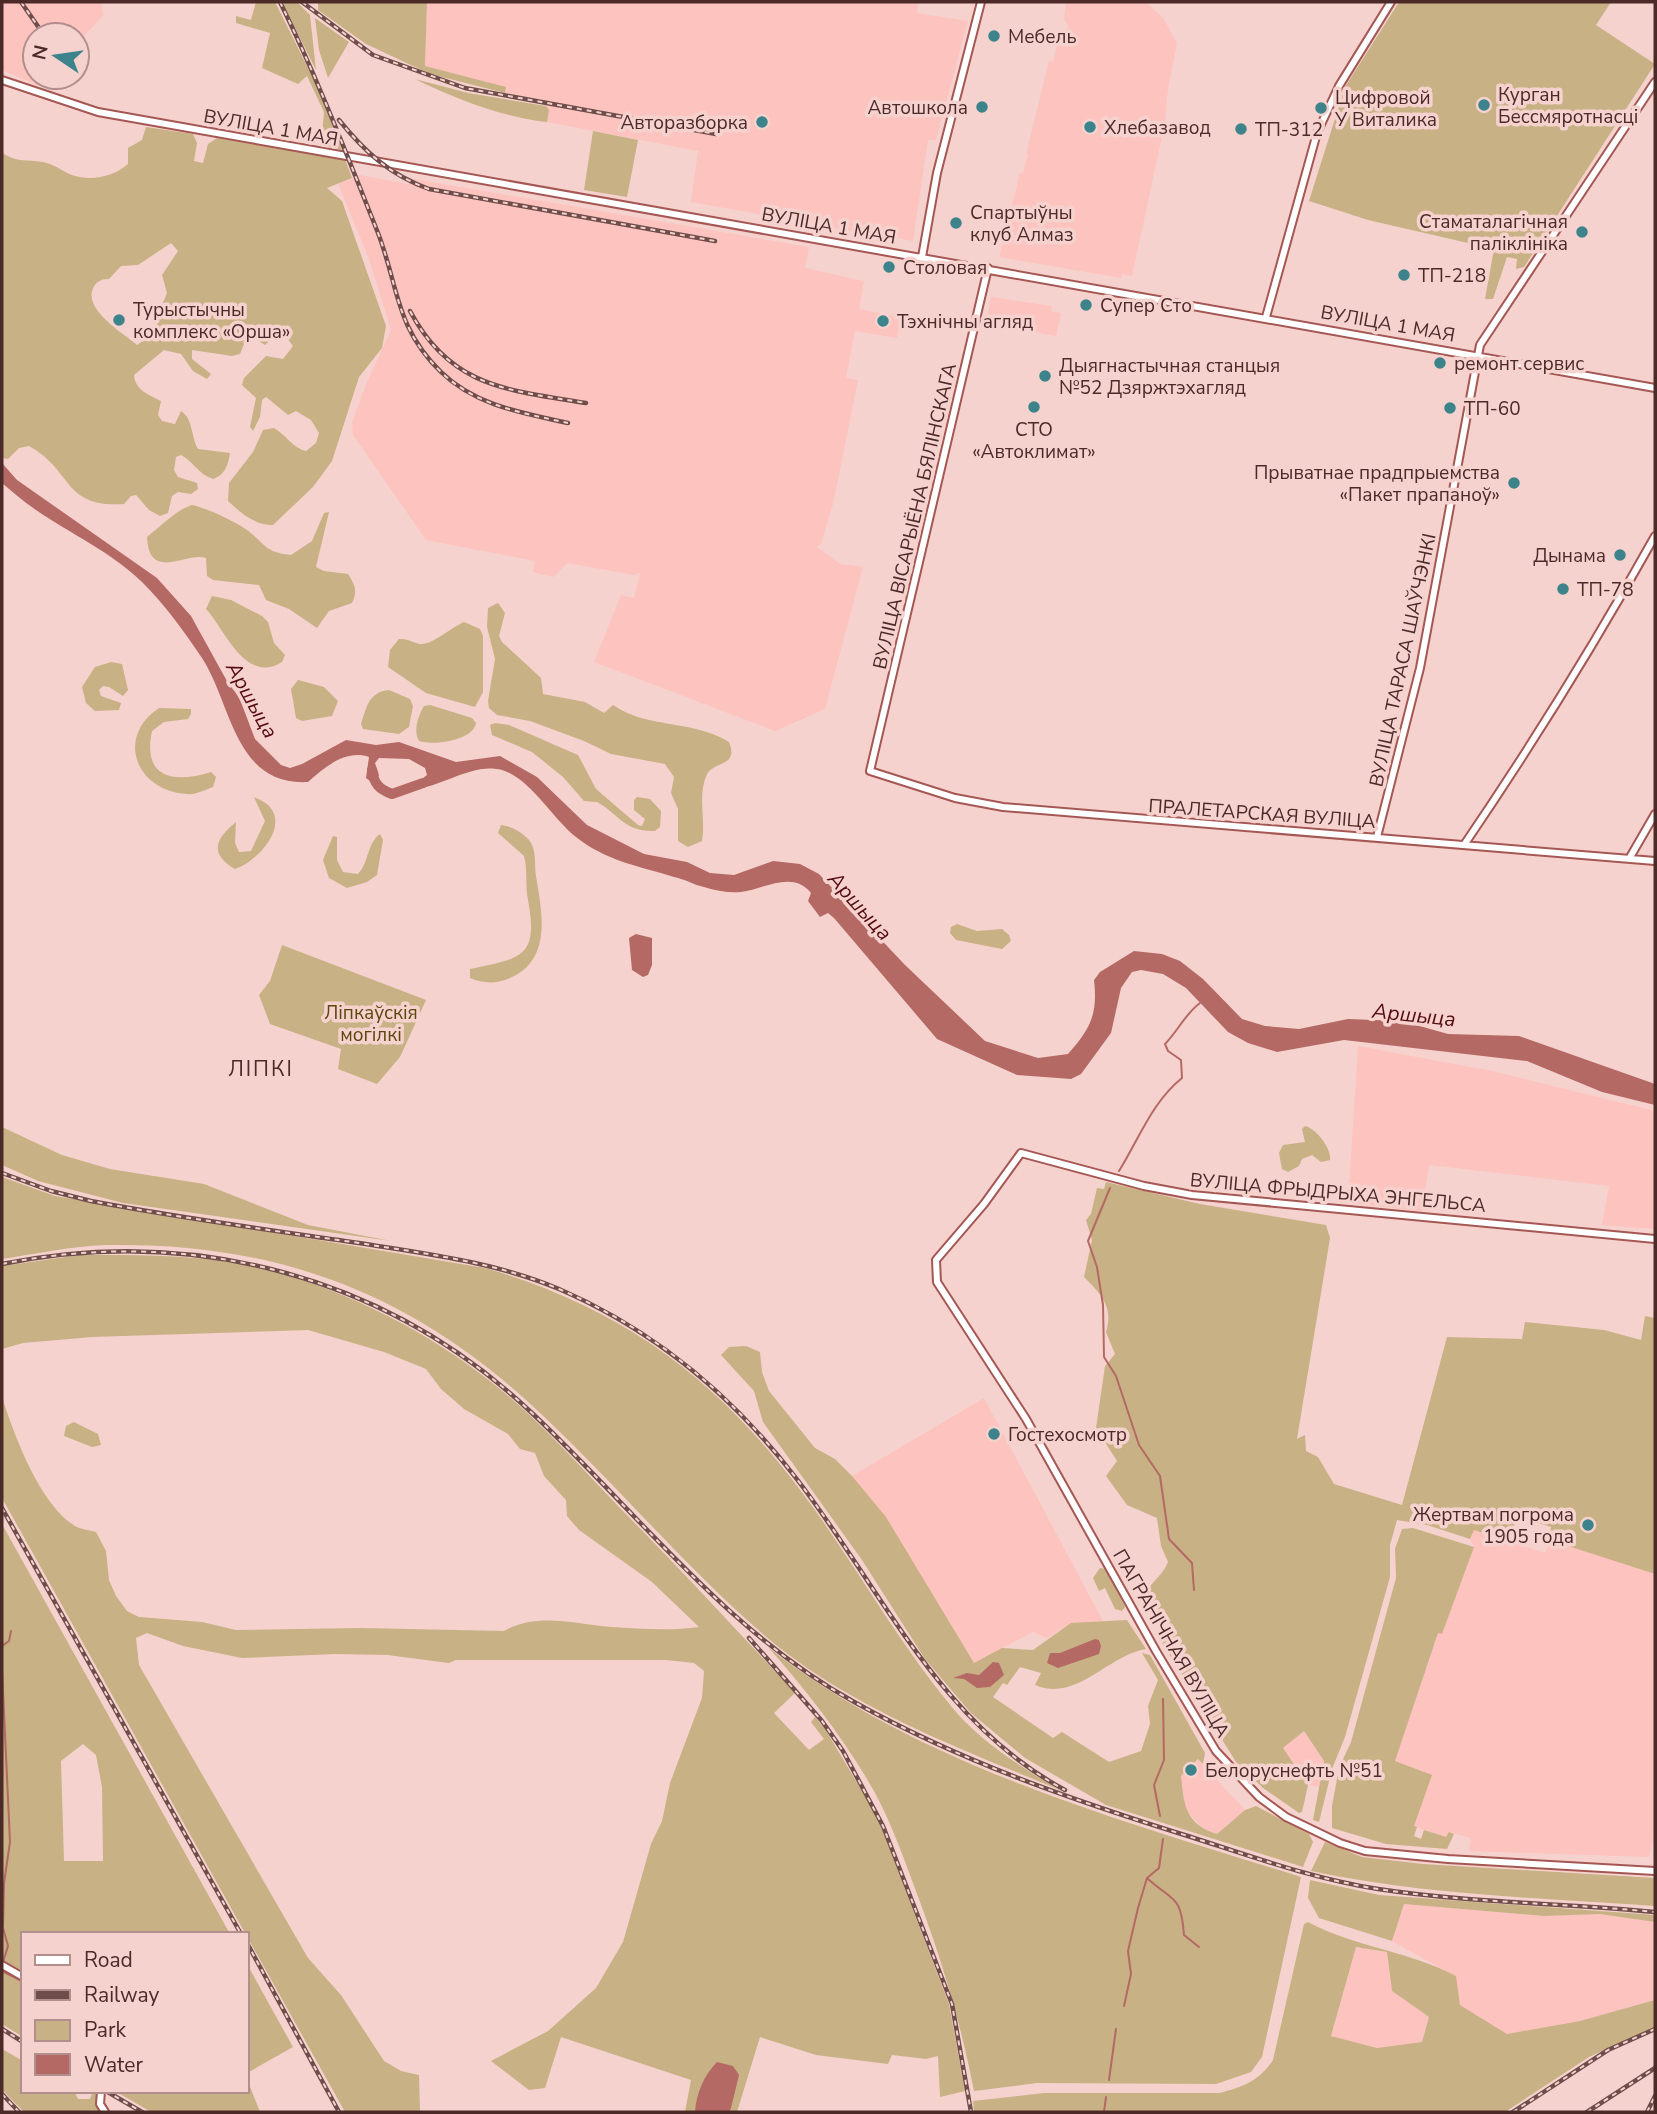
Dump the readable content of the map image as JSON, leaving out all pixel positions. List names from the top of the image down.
{
  "streets": {
    "street": [
      "ВУЛІЦА 1 МАЯ",
      "ВУЛІЦА ВІСАРЫЁНА БЯЛІНСКАГА",
      "ВУЛІЦА ТАРАСА ШАЎЧЭНКІ",
      "ПРАЛЕТАРСКАЯ ВУЛІЦА",
      "ВУЛІЦА ФРЫДРЫХА ЭНГЕЛЬСА",
      "ПАГРАНІЧНАЯ ВУЛІЦА"
    ]
  },
  "crossings": [
    ["ВУЛІЦА 1 МАЯ", "ВУЛІЦА ВІСАРЫЁНА БЯЛІНСКАГА"],
    ["ВУЛІЦА 1 МАЯ", "ВУЛІЦА ТАРАСА ШАЎЧЭНКІ"],
    ["ВУЛІЦА ВІСАРЫЁНА БЯЛІНСКАГА", "ПРАЛЕТАРСКАЯ ВУЛІЦА"],
    ["ВУЛІЦА ТАРАСА ШАЎЧЭНКІ", "ПРАЛЕТАРСКАЯ ВУЛІЦА"],
    ["ВУЛІЦА ФРЫДРЫХА ЭНГЕЛЬСА", "ПАГРАНІЧНАЯ ВУЛІЦА"]
  ],
  "districts": ["ЛІПКІ"],
  "water": ["Аршыца"],
  "parks": ["Ліпкаўскія могілкі"],
  "places": [
    "Мебель",
    "Курган Бессмяротнасці",
    "Автошкола",
    "Цифровой У Виталика",
    "Авторазборка",
    "Хлебазавод",
    "ТП-312",
    "Спартыўны клуб Алмаз",
    "Стаматалагічная паліклініка",
    "Столовая",
    "ТП-218",
    "Супер Сто",
    "Турыстычны комплекс «Орша»",
    "Тэхнічны агляд",
    "ремонт сервис",
    "Дыягнастычная станцыя №52 Дзяржтэхагляд",
    "СТО «Автоклимат»",
    "ТП-60",
    "Прыватнае прадпрыемства «Пакет прапаноў»",
    "Дынама",
    "ТП-78",
    "Гостехосмотр",
    "Жертвам погрома 1905 года",
    "Белоруснефть №51"
  ],
  "legend": [
    "Road",
    "Railway",
    "Park",
    "Water"
  ],
  "north": "left"
}
